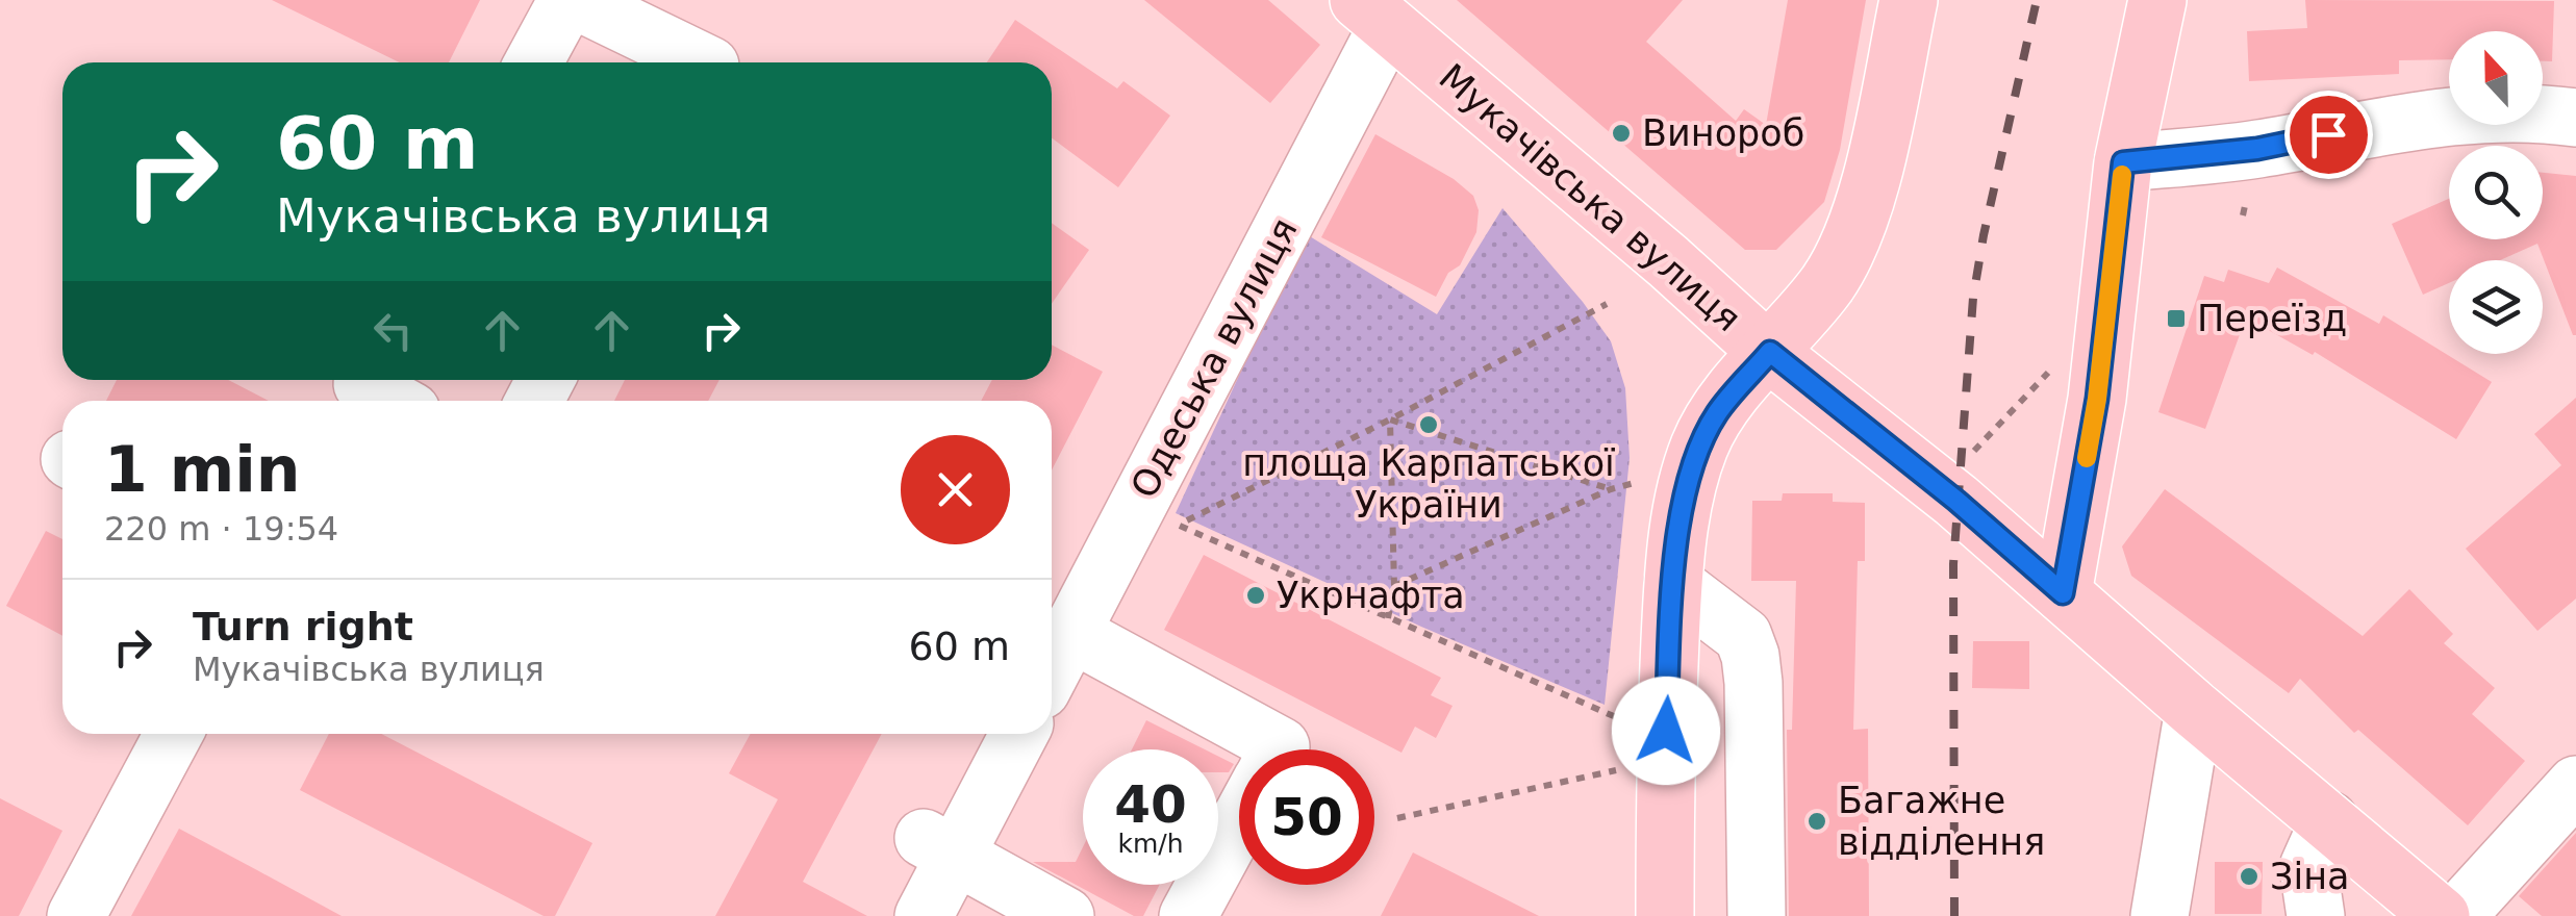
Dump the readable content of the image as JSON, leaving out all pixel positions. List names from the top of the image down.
{
  "streets": {
    "main road": ["Мукачівська вулиця"],
    "street": ["Одеська вулиця"]
  },
  "crossings": [
    ["Мукачівська вулиця", "Одеська вулиця"]
  ],
  "places": {
    "other": [
      "Винороб",
      "площа Карпатської України",
      "Укрнафта",
      "Багажне відділення",
      "Зіна"
    ],
    "transit": ["Переїзд"]
  },
  "north": "top",
  "page": {
    "turn": ["60 m", "Мукачівська вулиця"],
    "heading": ["1 min", "220 m · 19:54"],
    "list": [
      {
        "name": "Turn right",
        "note": "Мукачівська вулиця",
        "value": "60 m"
      }
    ],
    "speed": "40 km/h",
    "limit": "50"
  }
}
